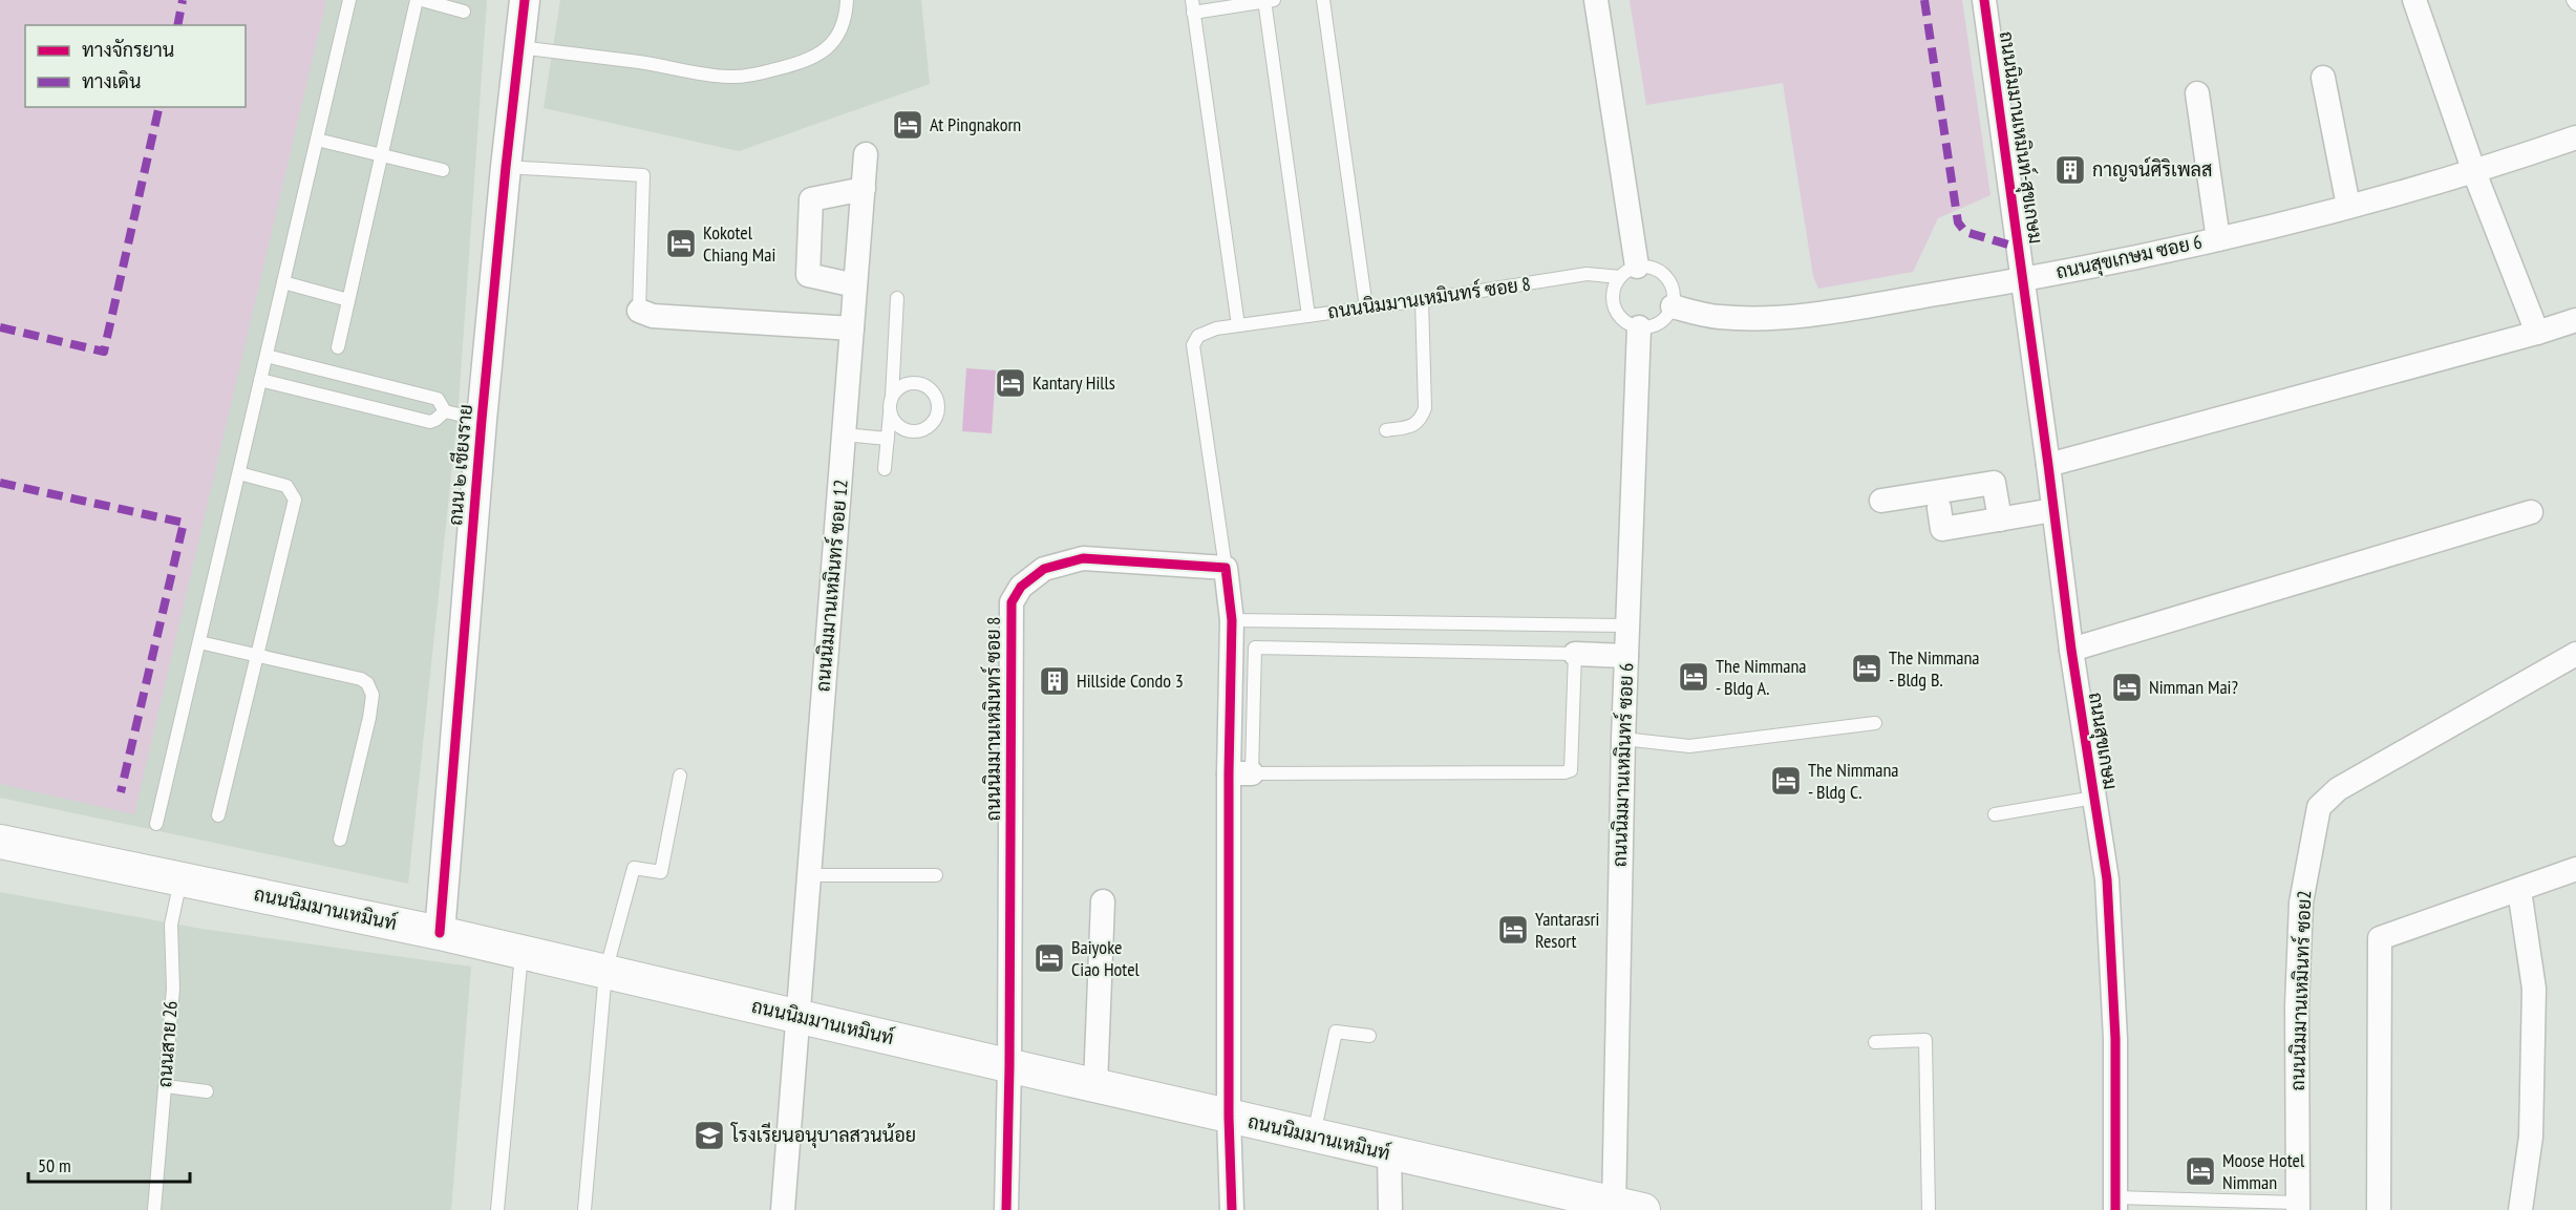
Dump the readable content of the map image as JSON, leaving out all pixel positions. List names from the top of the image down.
{
  "streets": {
    "main road": ["ถนนนิมมานเหมินท์"],
    "street": [
      "ถนนนิมมานเหมินท์-สุขเกษม",
      "ถนนสุขเกษม ซอย 6",
      "ถนนนิมมานเหมินทร์ ซอย 8",
      "ถนน ๒ เชียงราย",
      "ถนนนิมมานเหมินทร์ ซอย 12",
      "ถนนสุขเกษม",
      "ถนนนิมมานเหมินทร์ ซอย 6",
      "ถนนนิมมานเหมินทร์ ซอย2"
    ],
    "lane": ["ถนนสาย 26"]
  },
  "crossings": [
    ["ถนนนิมมานเหมินท์-สุขเกษม", "ถนนสุขเกษม ซอย 6"],
    ["ถนนนิมมานเหมินท์-สุขเกษม", "ถนนสุขเกษม"],
    ["ถนนสุขเกษม ซอย 6", "ถนนนิมมานเหมินทร์ ซอย 8"],
    ["ถนนสุขเกษม ซอย 6", "ถนนสุขเกษม"],
    ["ถนนสุขเกษม ซอย 6", "ถนนนิมมานเหมินทร์ ซอย 6"],
    ["ถนนนิมมานเหมินทร์ ซอย 8", "ถนนนิมมานเหมินทร์ ซอย 6"],
    ["ถนนนิมมานเหมินทร์ ซอย 8", "ถนนนิมมานเหมินท์"],
    ["ถนน ๒ เชียงราย", "ถนนนิมมานเหมินท์"],
    ["ถนนนิมมานเหมินทร์ ซอย 12", "ถนนนิมมานเหมินท์"],
    ["ถนนนิมมานเหมินทร์ ซอย 6", "ถนนนิมมานเหมินท์"],
    ["ถนนนิมมานเหมินท์", "ถนนสาย 26"]
  ],
  "places": {
    "hotel": [
      "At Pingnakorn",
      "Kokotel Chiang Mai",
      "Kantary Hills",
      "The Nimmana - Bldg B.",
      "The Nimmana - Bldg A.",
      "Nimman Mai?",
      "The Nimmana - Bldg C.",
      "Yantarasri Resort",
      "Baiyoke Ciao Hotel",
      "Moose Hotel Nimman"
    ],
    "building": ["กาญจน์ศิริเพลส", "Hillside Condo 3"],
    "school or university": ["โรงเรียนอนุบาลสวนน้อย"]
  },
  "legend": ["ทางจักรยาน", "ทางเดิน"],
  "scale_bar": "50 m"
}
